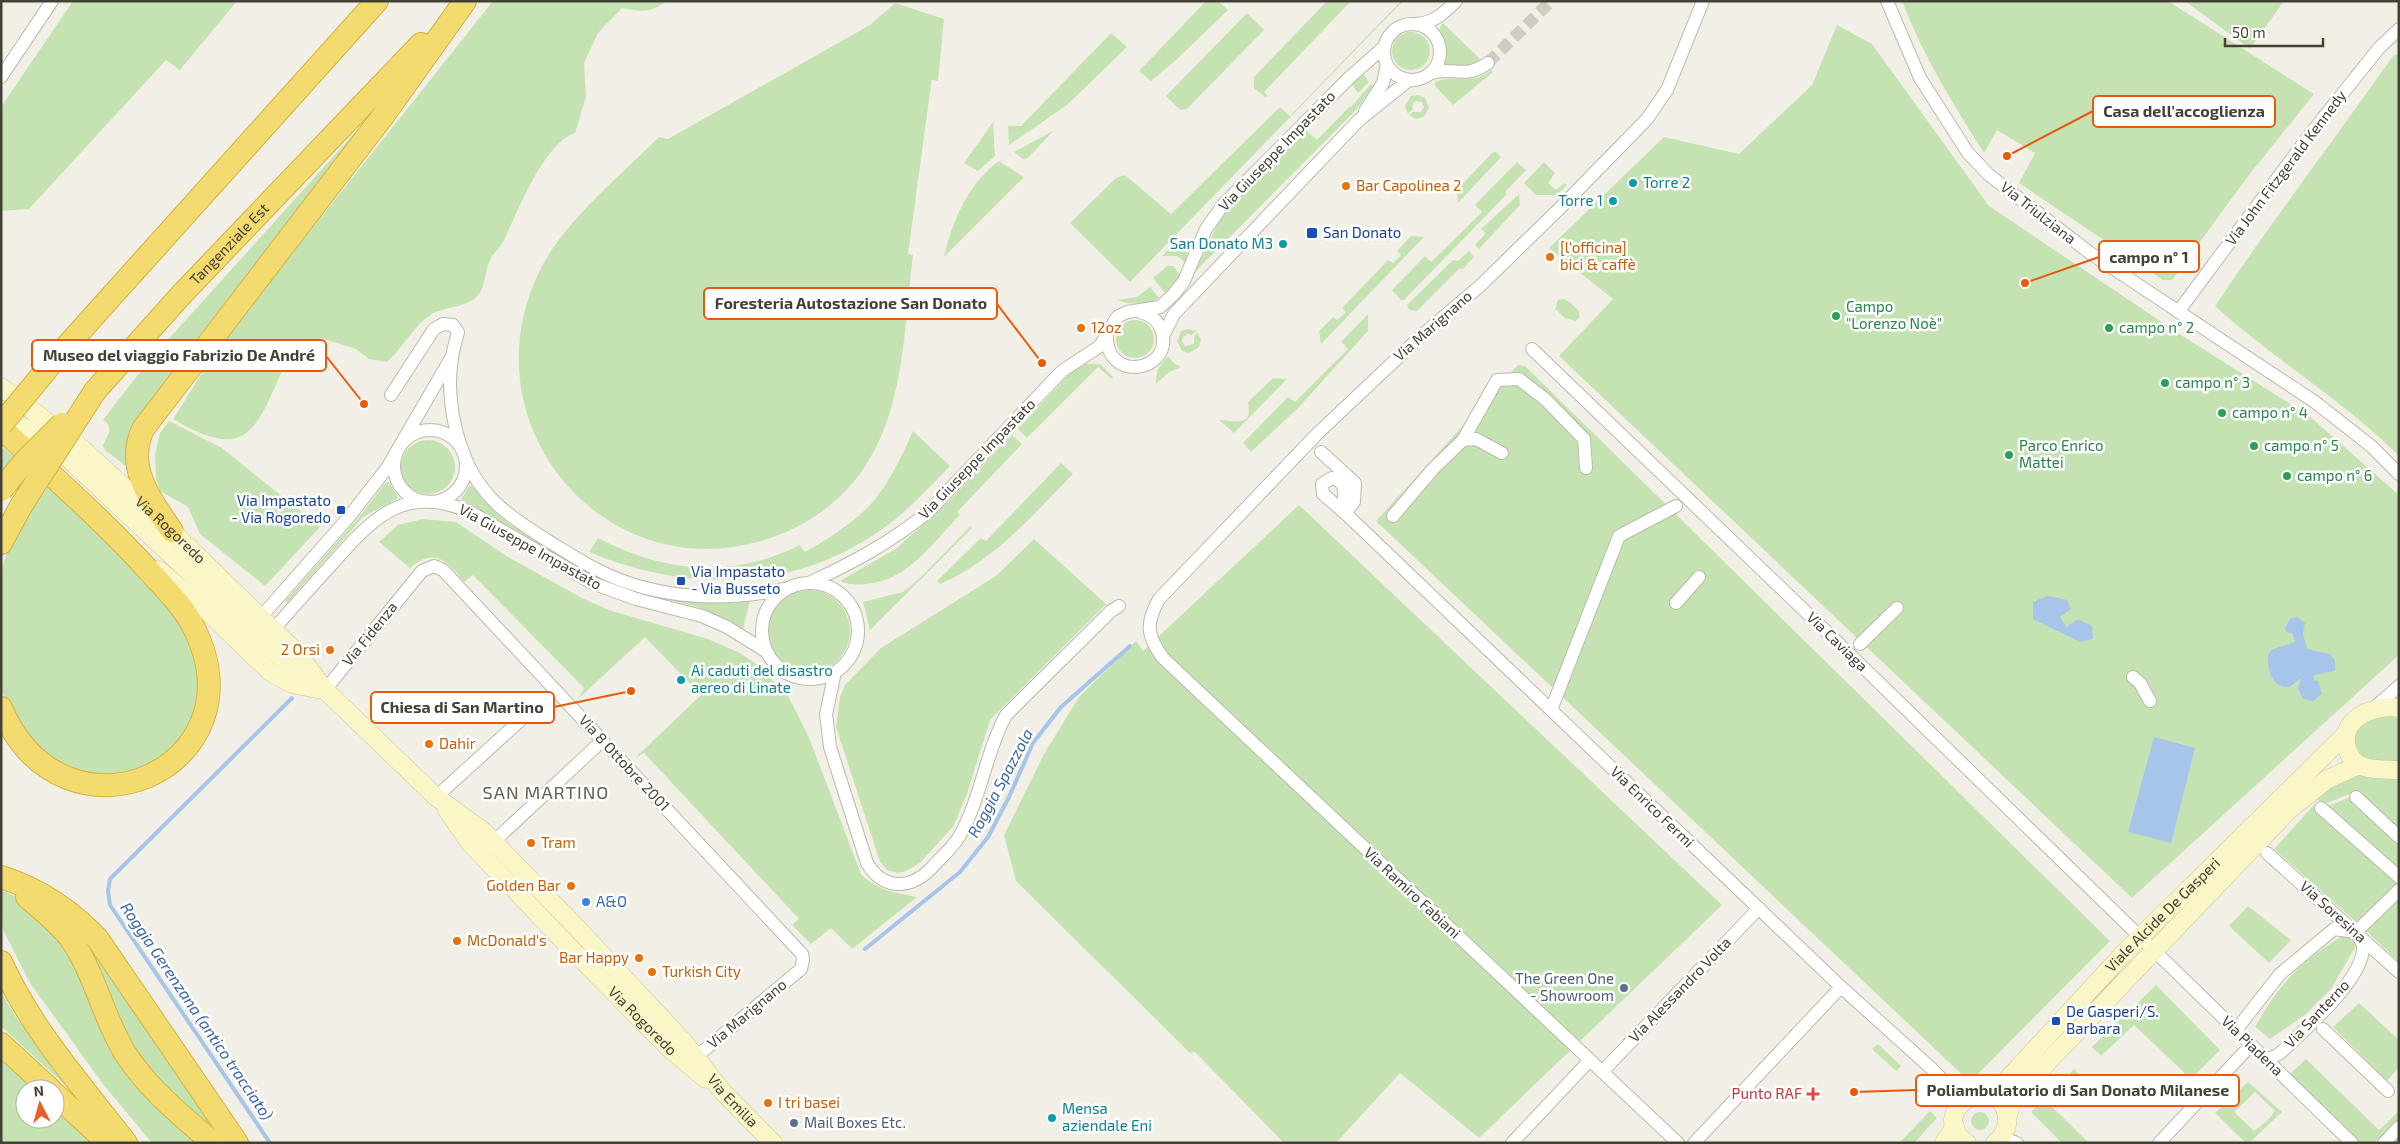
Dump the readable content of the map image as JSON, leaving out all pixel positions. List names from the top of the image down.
{
  "streets": {
    "highway": ["Tangenziale Est"],
    "street": [
      "Via Giuseppe Impastato",
      "Via John Fitzgerald Kennedy",
      "Via Triulziana",
      "Via Marignano",
      "Via Rogoredo",
      "Via Fidenza",
      "Via Caviaga",
      "Via 8 Ottobre 2001",
      "Via Enrico Fermi",
      "Via Ramiro Fabiani",
      "Via Soresina",
      "Viale Alcide De Gasperi",
      "Via Alessandro Volta",
      "Via Santerno",
      "Via Piadena",
      "Via Emilia"
    ]
  },
  "crossings": [
    ["Via Giuseppe Impastato", "Via Rogoredo"],
    ["Via John Fitzgerald Kennedy", "Via Triulziana"],
    ["Via Marignano", "Via Rogoredo"],
    ["Via Marignano", "Via 8 Ottobre 2001"],
    ["Via Marignano", "Via Ramiro Fabiani"],
    ["Via Marignano", "Via Emilia"],
    ["Via Rogoredo", "Via Fidenza"],
    ["Via Rogoredo", "Via Emilia"],
    ["Via Fidenza", "Via 8 Ottobre 2001"],
    ["Via Caviaga", "Viale Alcide De Gasperi"],
    ["Via Caviaga", "Via Piadena"],
    ["Via Enrico Fermi", "Viale Alcide De Gasperi"],
    ["Via Enrico Fermi", "Via Alessandro Volta"],
    ["Via Ramiro Fabiani", "Via Alessandro Volta"],
    ["Via Soresina", "Via Santerno"],
    ["Viale Alcide De Gasperi", "Via Piadena"],
    ["Via Santerno", "Via Piadena"]
  ],
  "districts": ["SAN MARTINO"],
  "water": ["Roggia Spazzola", "Roggia Gerenzana (antico tracciato)"],
  "places": {
    "other": [
      "Casa dell'accoglienza",
      "Torre 2",
      "Bar Capolinea 2",
      "Torre 1",
      "San Donato M3",
      "[l'officina] bici & caffè",
      "campo n° 1",
      "Campo \"Lorenzo Noè\"",
      "12oz",
      "campo n° 2",
      "Foresteria Autostazione San Donato",
      "campo n° 3",
      "Museo del viaggio Fabrizio De André",
      "campo n° 4",
      "campo n° 5",
      "Parco Enrico Mattei",
      "campo n° 6",
      "2 Orsi",
      "Ai caduti del disastro aereo di Linate",
      "Chiesa di San Martino",
      "Dahir",
      "Tram",
      "Golden Bar",
      "A&O",
      "McDonald's",
      "Bar Happy",
      "Turkish City",
      "The Green One - Showroom",
      "Poliambulatorio di San Donato Milanese",
      "I tri basei",
      "Mensa aziendale Eni",
      "Mail Boxes Etc."
    ],
    "transit": [
      "San Donato",
      "Via Impastato - Via Rogoredo",
      "Via Impastato - Via Busseto",
      "De Gasperi/S. Barbara"
    ],
    "health": ["Punto RAF"]
  },
  "scale_bar": "50 m",
  "north": "top"
}
